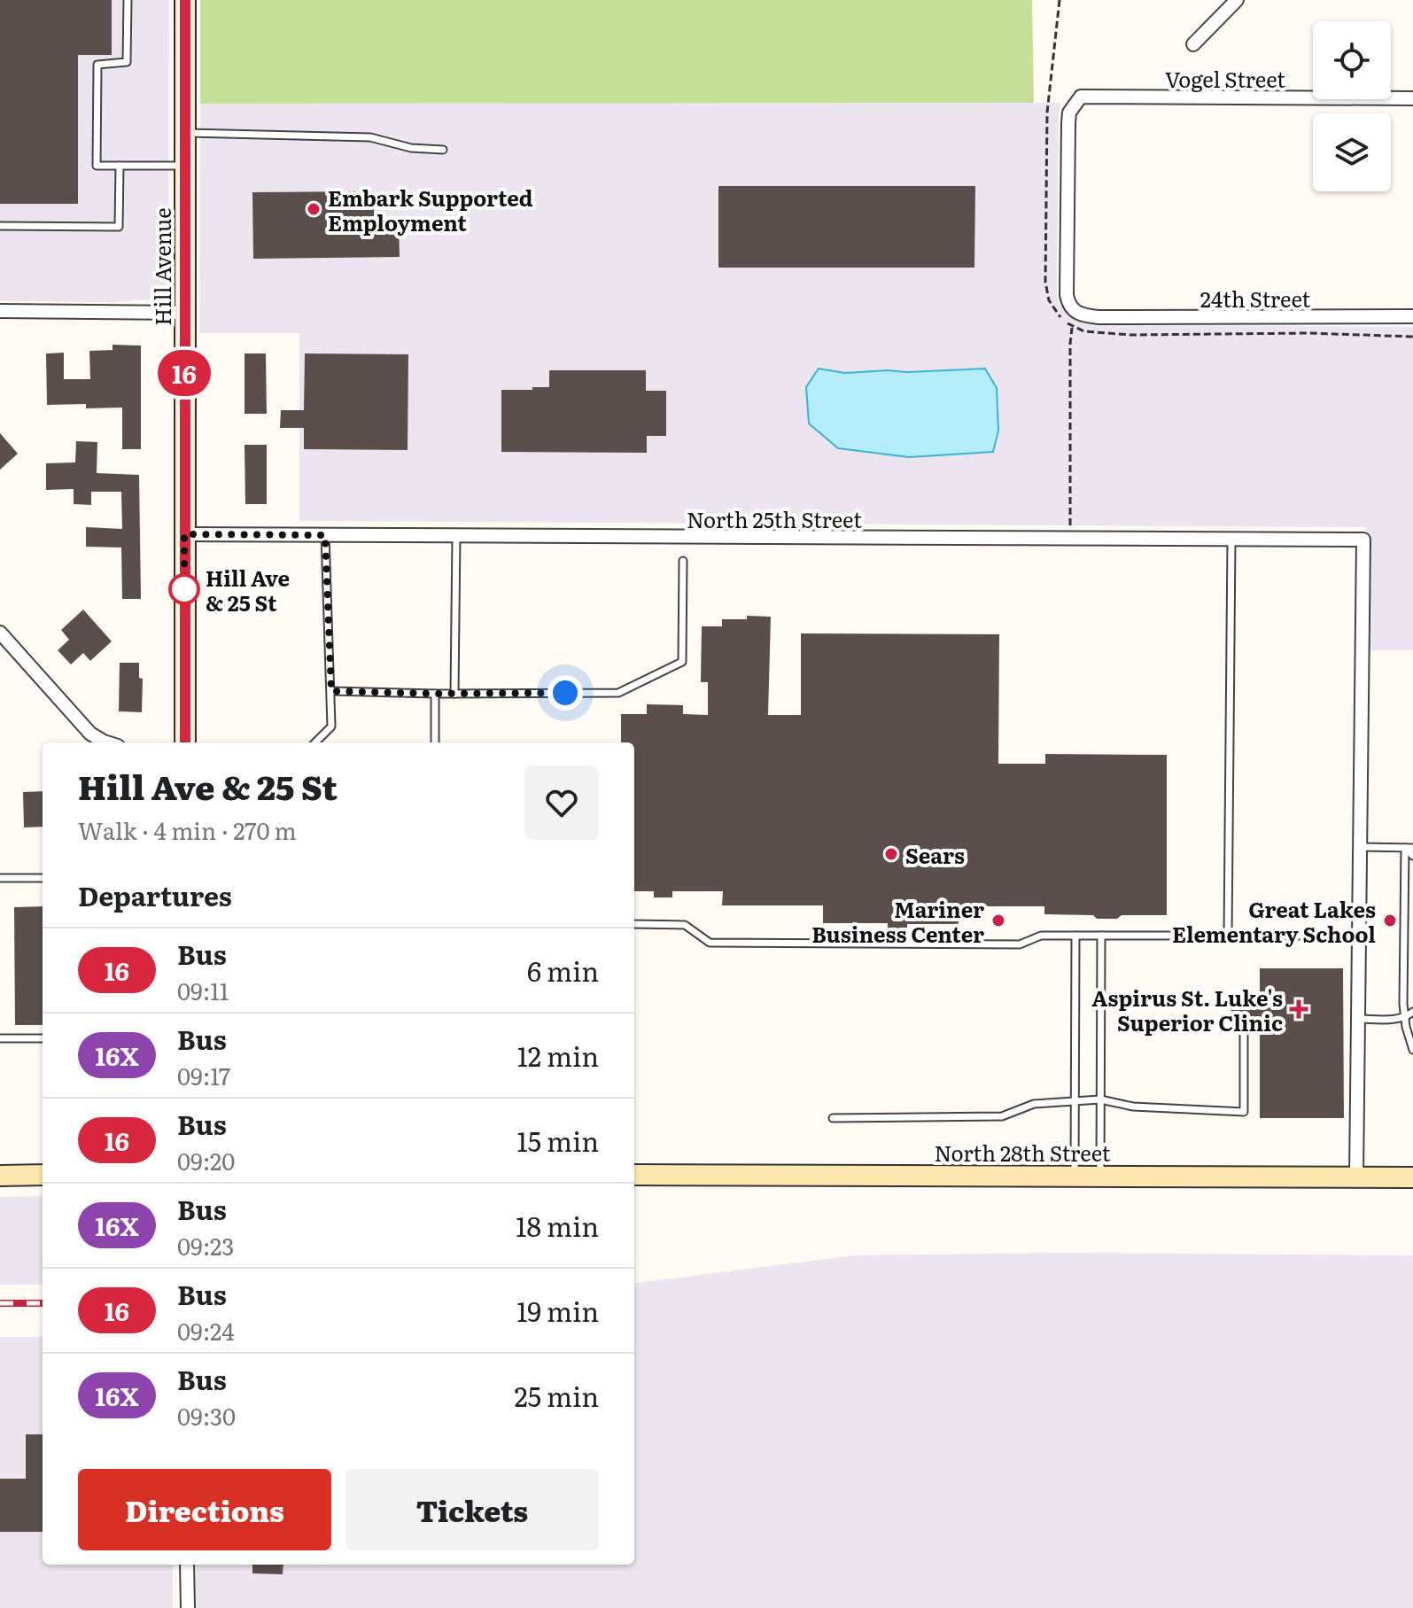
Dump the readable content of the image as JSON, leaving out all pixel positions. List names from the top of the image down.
{
  "streets": {
    "main road": ["Hill Avenue", "North 28th Street"],
    "street": ["Vogel Street", "24th Street", "North 25th Street"]
  },
  "crossings": [
    ["Vogel Street", "24th Street"],
    ["Hill Avenue", "North 25th Street"]
  ],
  "places": {
    "other": [
      "Embark Supported Employment",
      "Hill Ave & 25 St",
      "Sears",
      "Mariner Business Center",
      "Great Lakes Elementary School"
    ],
    "health": ["Aspirus St. Luke's Superior Clinic"]
  },
  "lines": ["bus line 16"],
  "page": {
    "on_map": "16",
    "heading": [
      ["Hill Ave & 25 St", "Walk · 4 min · 270 m"],
      "Departures"
    ],
    "list": [
      {
        "mark": "16",
        "name": "Bus",
        "note": "09:11",
        "value": "6 min"
      },
      {
        "mark": "16X",
        "name": "Bus",
        "note": "09:17",
        "value": "12 min"
      },
      {
        "mark": "16",
        "name": "Bus",
        "note": "09:20",
        "value": "15 min"
      },
      {
        "mark": "16X",
        "name": "Bus",
        "note": "09:23",
        "value": "18 min"
      },
      {
        "mark": "16",
        "name": "Bus",
        "note": "09:24",
        "value": "19 min"
      },
      {
        "mark": "16X",
        "name": "Bus",
        "note": "09:30",
        "value": "25 min"
      }
    ],
    "buttons": ["Directions", "Tickets"]
  }
}
